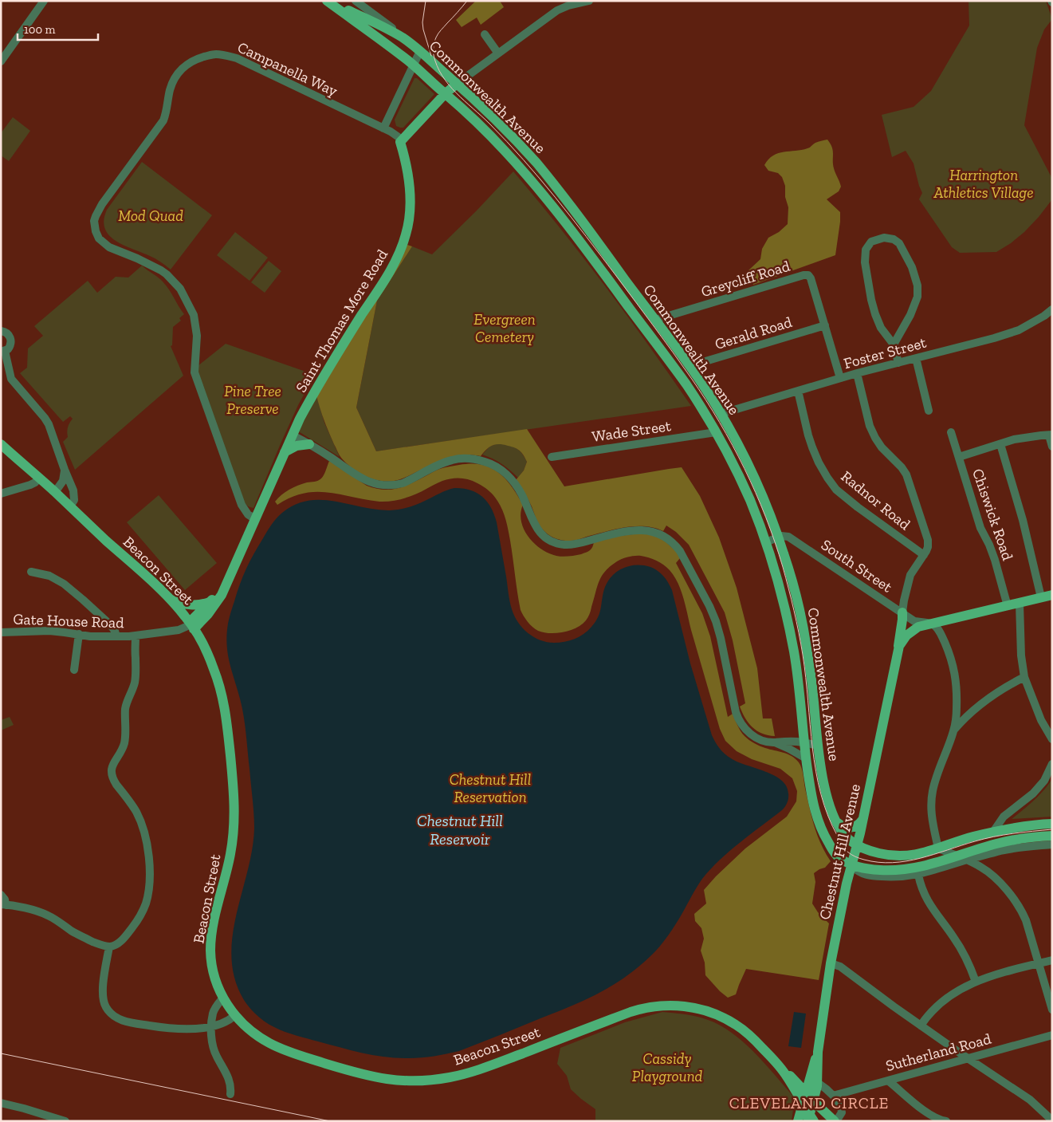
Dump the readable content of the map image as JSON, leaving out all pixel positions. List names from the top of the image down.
{
  "streets": {
    "main road": [
      "Commonwealth Avenue",
      "Saint Thomas More Road",
      "Beacon Street",
      "Chestnut Hill Avenue"
    ],
    "street": [
      "Campanella Way",
      "Greycliff Road",
      "Gerald Road",
      "Foster Street",
      "Wade Street",
      "Radnor Road",
      "Chiswick Road",
      "South Street",
      "Gate House Road",
      "Sutherland Road"
    ]
  },
  "crossings": [
    ["Campanella Way", "Saint Thomas More Road"],
    ["Commonwealth Avenue", "Greycliff Road"],
    ["Commonwealth Avenue", "Gerald Road"],
    ["Commonwealth Avenue", "Foster Street"],
    ["Commonwealth Avenue", "Wade Street"],
    ["Commonwealth Avenue", "South Street"],
    ["Commonwealth Avenue", "Chestnut Hill Avenue"],
    ["Greycliff Road", "Gerald Road"],
    ["Greycliff Road", "Foster Street"],
    ["Saint Thomas More Road", "Beacon Street"],
    ["Saint Thomas More Road", "Gate House Road"],
    ["Foster Street", "Radnor Road"],
    ["Chiswick Road", "Chestnut Hill Avenue"],
    ["South Street", "Chestnut Hill Avenue"],
    ["Beacon Street", "Gate House Road"],
    ["Beacon Street", "Chestnut Hill Avenue"]
  ],
  "districts": ["CLEVELAND CIRCLE"],
  "water": ["Chestnut Hill Reservoir"],
  "parks": [
    "Harrington Athletics Village",
    "Mod Quad",
    "Evergreen Cemetery",
    "Pine Tree Preserve",
    "Chestnut Hill Reservation",
    "Cassidy Playground"
  ],
  "scale_bar": "100 m"
}
